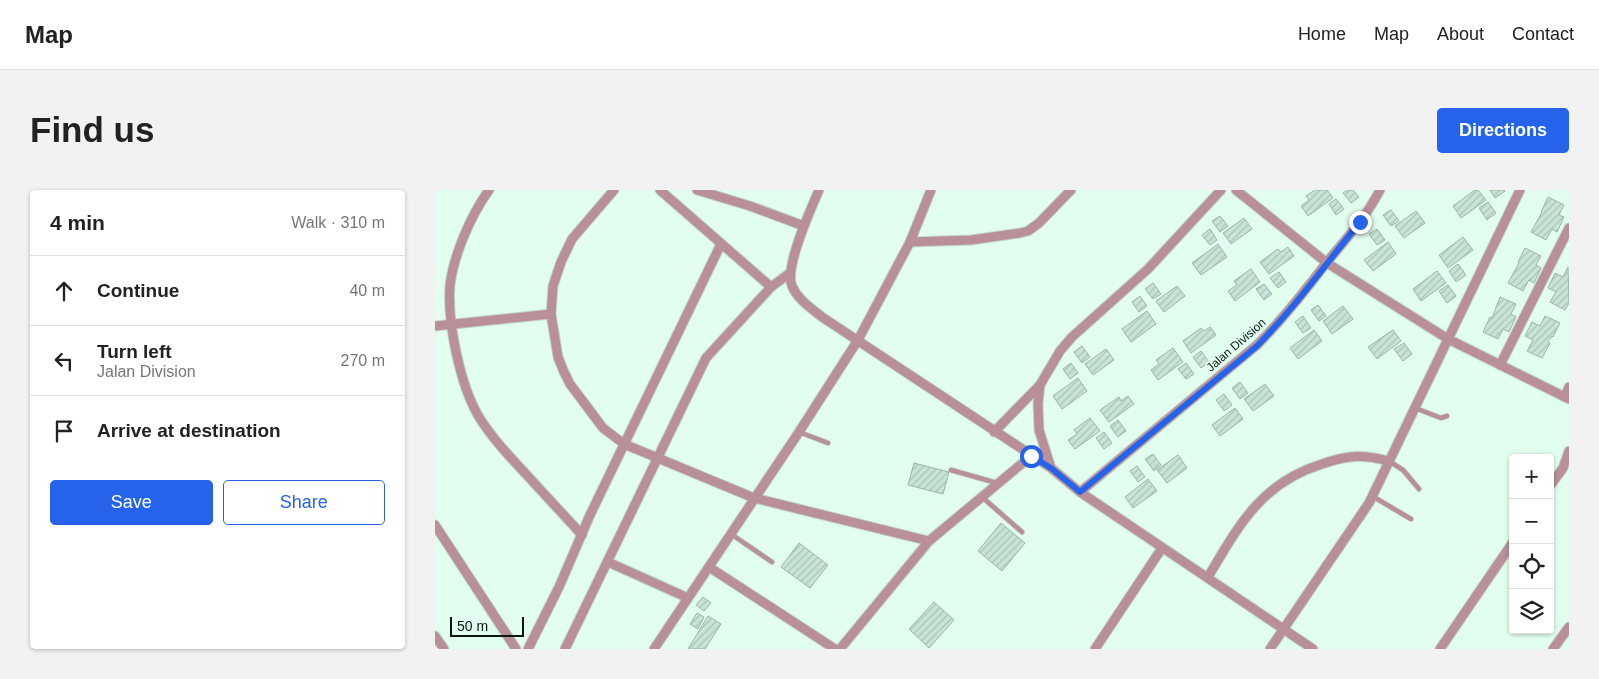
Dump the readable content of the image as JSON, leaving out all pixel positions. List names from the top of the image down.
{
  "streets": {
    "street": ["Jalan Division"]
  },
  "scale_bar": "50 m",
  "page": {
    "header": "Map",
    "nav": [
      "Home",
      "Map",
      "About",
      "Contact"
    ],
    "buttons": [
      "Directions",
      ["Save", "Share"]
    ],
    "title": "Find us",
    "heading": ["4 min", "Walk · 310 m"],
    "list": [
      ["Continue", "40 m"],
      ["Turn left", "Jalan Division", "270 m"],
      "Arrive at destination"
    ],
    "map_buttons": ["+", "−"],
    "scale": "50 m"
  }
}
